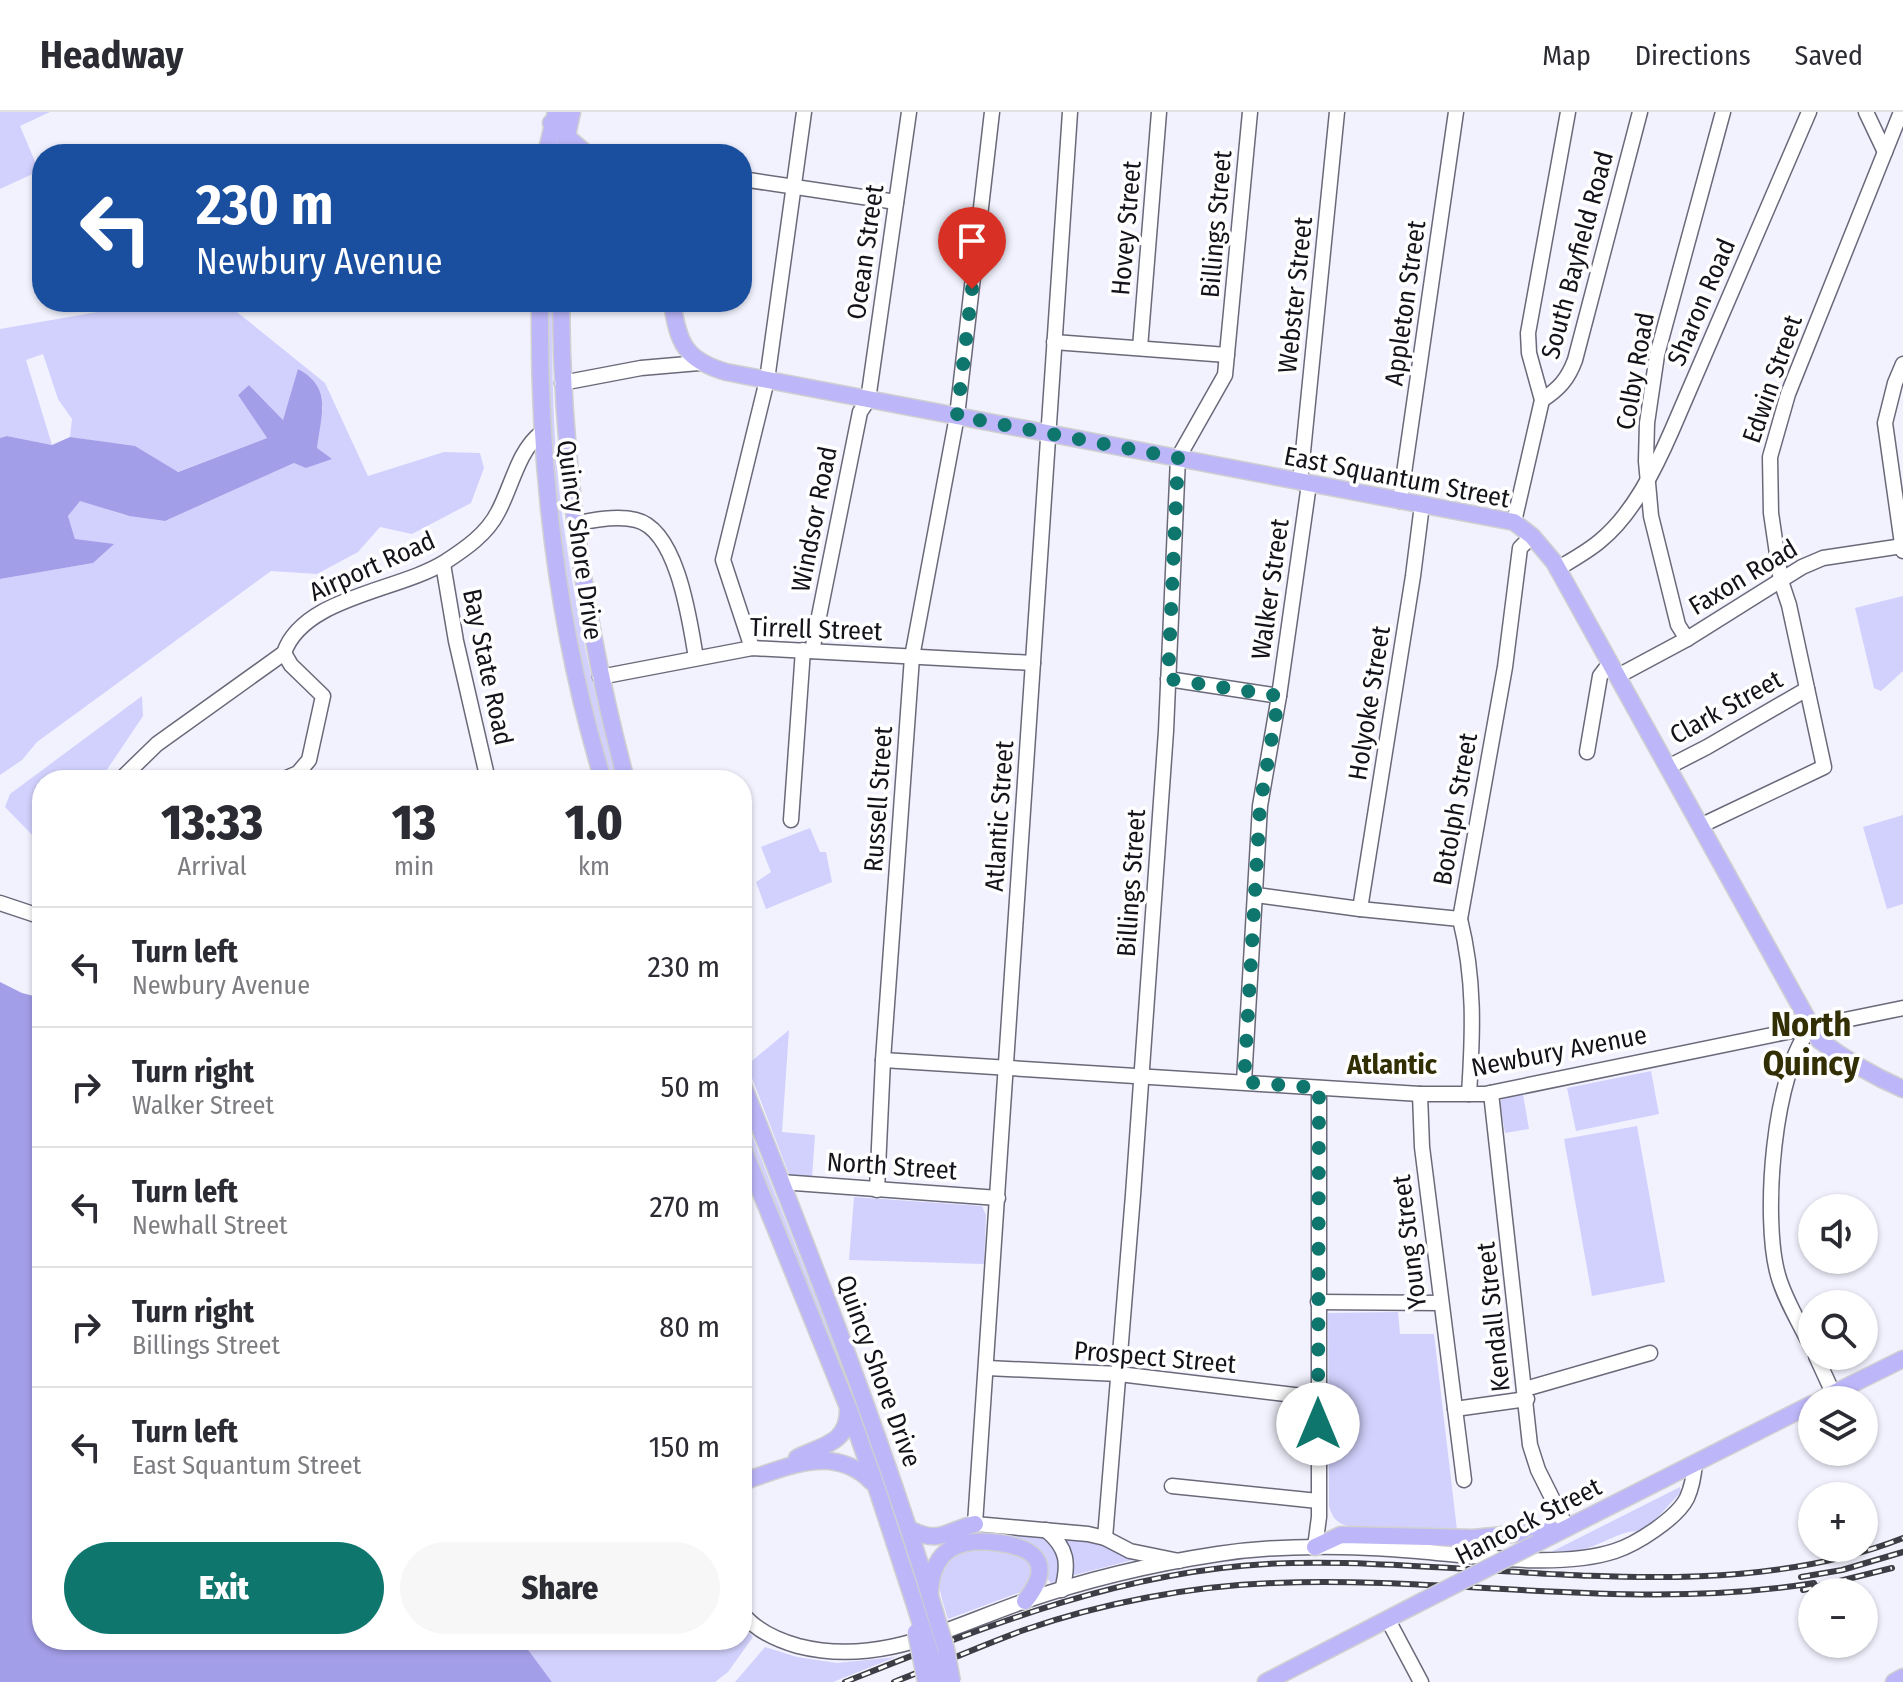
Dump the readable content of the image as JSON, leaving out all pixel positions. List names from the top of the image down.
{
  "streets": {
    "main road": ["East Squantum Street", "Quincy Shore Drive", "Hancock Street"],
    "street": [
      "Billings Street",
      "Hovey Street",
      "Ocean Street",
      "South Bayfield Road",
      "Webster Street",
      "Sharon Road",
      "Appleton Street",
      "Colby Road",
      "Edwin Street",
      "Windsor Road",
      "Airport Road",
      "Faxon Road",
      "Walker Street",
      "Tirrell Street",
      "Bay State Road",
      "Holyoke Street",
      "Clark Street",
      "Russell Street",
      "Botolph Street",
      "Atlantic Street",
      "Newbury Avenue",
      "North Street",
      "Young Street",
      "Kendall Street",
      "Prospect Street"
    ]
  },
  "crossings": [
    ["Billings Street", "East Squantum Street"],
    ["Billings Street", "Newbury Avenue"],
    ["Billings Street", "Prospect Street"],
    ["Ocean Street", "East Squantum Street"],
    ["Ocean Street", "Windsor Road"],
    ["Webster Street", "East Squantum Street"],
    ["Webster Street", "Walker Street"],
    ["Sharon Road", "Colby Road"],
    ["Sharon Road", "East Squantum Street"],
    ["Appleton Street", "East Squantum Street"],
    ["Colby Road", "Faxon Road"],
    ["Edwin Street", "East Squantum Street"],
    ["Edwin Street", "Faxon Road"],
    ["Edwin Street", "Clark Street"],
    ["East Squantum Street", "Windsor Road"],
    ["East Squantum Street", "Faxon Road"],
    ["East Squantum Street", "Walker Street"],
    ["East Squantum Street", "Holyoke Street"],
    ["East Squantum Street", "Clark Street"],
    ["East Squantum Street", "Russell Street"],
    ["East Squantum Street", "Botolph Street"],
    ["East Squantum Street", "Atlantic Street"],
    ["East Squantum Street", "Newbury Avenue"],
    ["Windsor Road", "Tirrell Street"],
    ["Quincy Shore Drive", "Airport Road"],
    ["Quincy Shore Drive", "Tirrell Street"],
    ["Quincy Shore Drive", "North Street"],
    ["Airport Road", "Bay State Road"],
    ["Walker Street", "Newbury Avenue"],
    ["Tirrell Street", "Russell Street"],
    ["Tirrell Street", "Atlantic Street"],
    ["Russell Street", "Newbury Avenue"],
    ["Russell Street", "North Street"],
    ["Botolph Street", "Newbury Avenue"],
    ["Atlantic Street", "Newbury Avenue"],
    ["Atlantic Street", "North Street"],
    ["Atlantic Street", "Prospect Street"],
    ["Newbury Avenue", "Young Street"],
    ["Newbury Avenue", "Kendall Street"],
    ["Kendall Street", "Hancock Street"]
  ],
  "districts": ["North Quincy", "Atlantic"],
  "page": {
    "header": "Headway",
    "nav": ["Map", "Directions", "Saved"],
    "turn": ["230 m", "Newbury Avenue"],
    "eta": [
      "13:33",
      "Arrival",
      "13",
      "min",
      "1.0",
      "km"
    ],
    "list": [
      {
        "name": "Turn left",
        "note": "Newbury Avenue",
        "value": "230 m"
      },
      {
        "name": "Turn right",
        "note": "Walker Street",
        "value": "50 m"
      },
      {
        "name": "Turn left",
        "note": "Newhall Street",
        "value": "270 m"
      },
      {
        "name": "Turn right",
        "note": "Billings Street",
        "value": "80 m"
      },
      {
        "name": "Turn left",
        "note": "East Squantum Street",
        "value": "150 m"
      }
    ],
    "map_buttons": ["+", "−"],
    "buttons": ["Exit", "Share"]
  }
}
